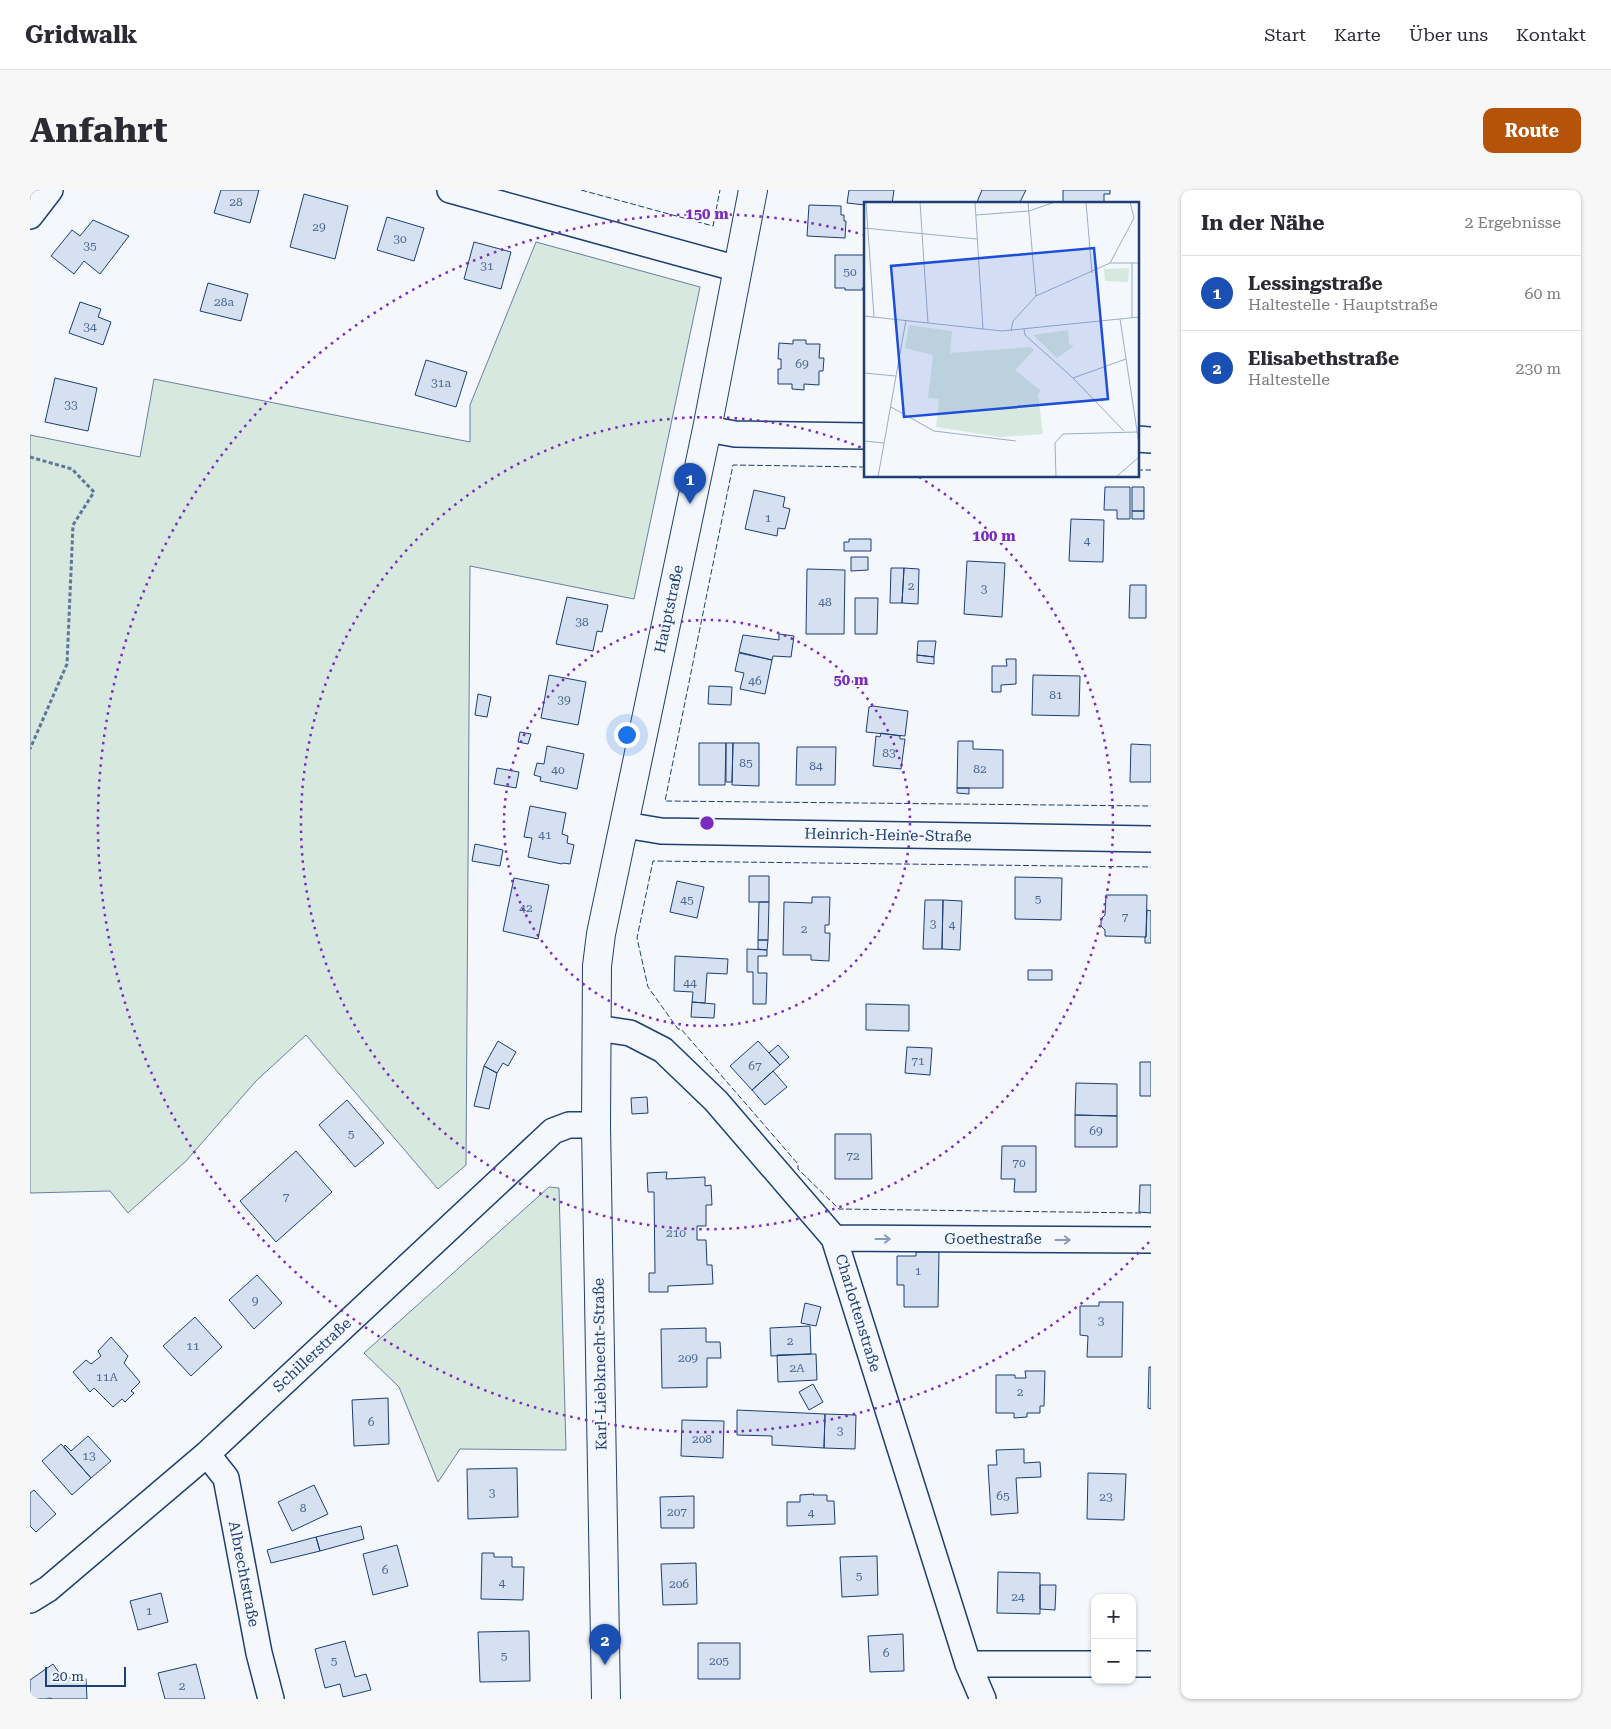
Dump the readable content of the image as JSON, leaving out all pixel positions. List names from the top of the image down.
{
  "streets": {
    "street": [
      "Hauptstraße",
      "Heinrich-Heine-Straße",
      "Goethestraße",
      "Charlottenstraße",
      "Schillerstraße",
      "Karl-Liebknecht-Straße",
      "Albrechtstraße"
    ]
  },
  "crossings": [
    ["Hauptstraße", "Heinrich-Heine-Straße"],
    ["Hauptstraße", "Charlottenstraße"],
    ["Hauptstraße", "Karl-Liebknecht-Straße"],
    ["Goethestraße", "Charlottenstraße"],
    ["Charlottenstraße", "Karl-Liebknecht-Straße"],
    ["Schillerstraße", "Karl-Liebknecht-Straße"],
    ["Schillerstraße", "Albrechtstraße"]
  ],
  "one_way": ["Goethestraße"],
  "house_numbers": [
    "28",
    "29",
    "30",
    "35",
    "31",
    "50",
    "28a",
    "34",
    "69",
    "31a",
    "33",
    "1",
    "4",
    "2",
    "3",
    "48",
    "38",
    "46",
    "81",
    "39",
    "83",
    "85",
    "84",
    "82",
    "40",
    "41",
    "5",
    "45",
    "42",
    "7",
    "3",
    "4",
    "2",
    "44",
    "71",
    "67",
    "69",
    "5",
    "72",
    "70",
    "7",
    "210",
    "1",
    "9",
    "3",
    "2",
    "11",
    "209",
    "2A",
    "11A",
    "2",
    "6",
    "3",
    "208",
    "13",
    "3",
    "65",
    "23",
    "8",
    "207",
    "4",
    "6",
    "5",
    "4",
    "206",
    "24",
    "1",
    "6",
    "5",
    "5",
    "205",
    "2"
  ],
  "scale_bar": "20 m",
  "page": {
    "header": "Gridwalk",
    "nav": [
      "Start",
      "Karte",
      "Über uns",
      "Kontakt"
    ],
    "buttons": "Route",
    "title": "Anfahrt",
    "heading": ["In der Nähe", "2 Ergebnisse"],
    "list": [
      {
        "mark": "1",
        "name": "Lessingstraße",
        "note": "Haltestelle · Hauptstraße",
        "value": "60 m"
      },
      {
        "mark": "2",
        "name": "Elisabethstraße",
        "note": "Haltestelle",
        "value": "230 m"
      }
    ],
    "pins": ["1", "2"],
    "map_buttons": ["+", "−"],
    "scale": "20 m"
  },
  "rings": ["150 m", "100 m", "50 m"]
}
